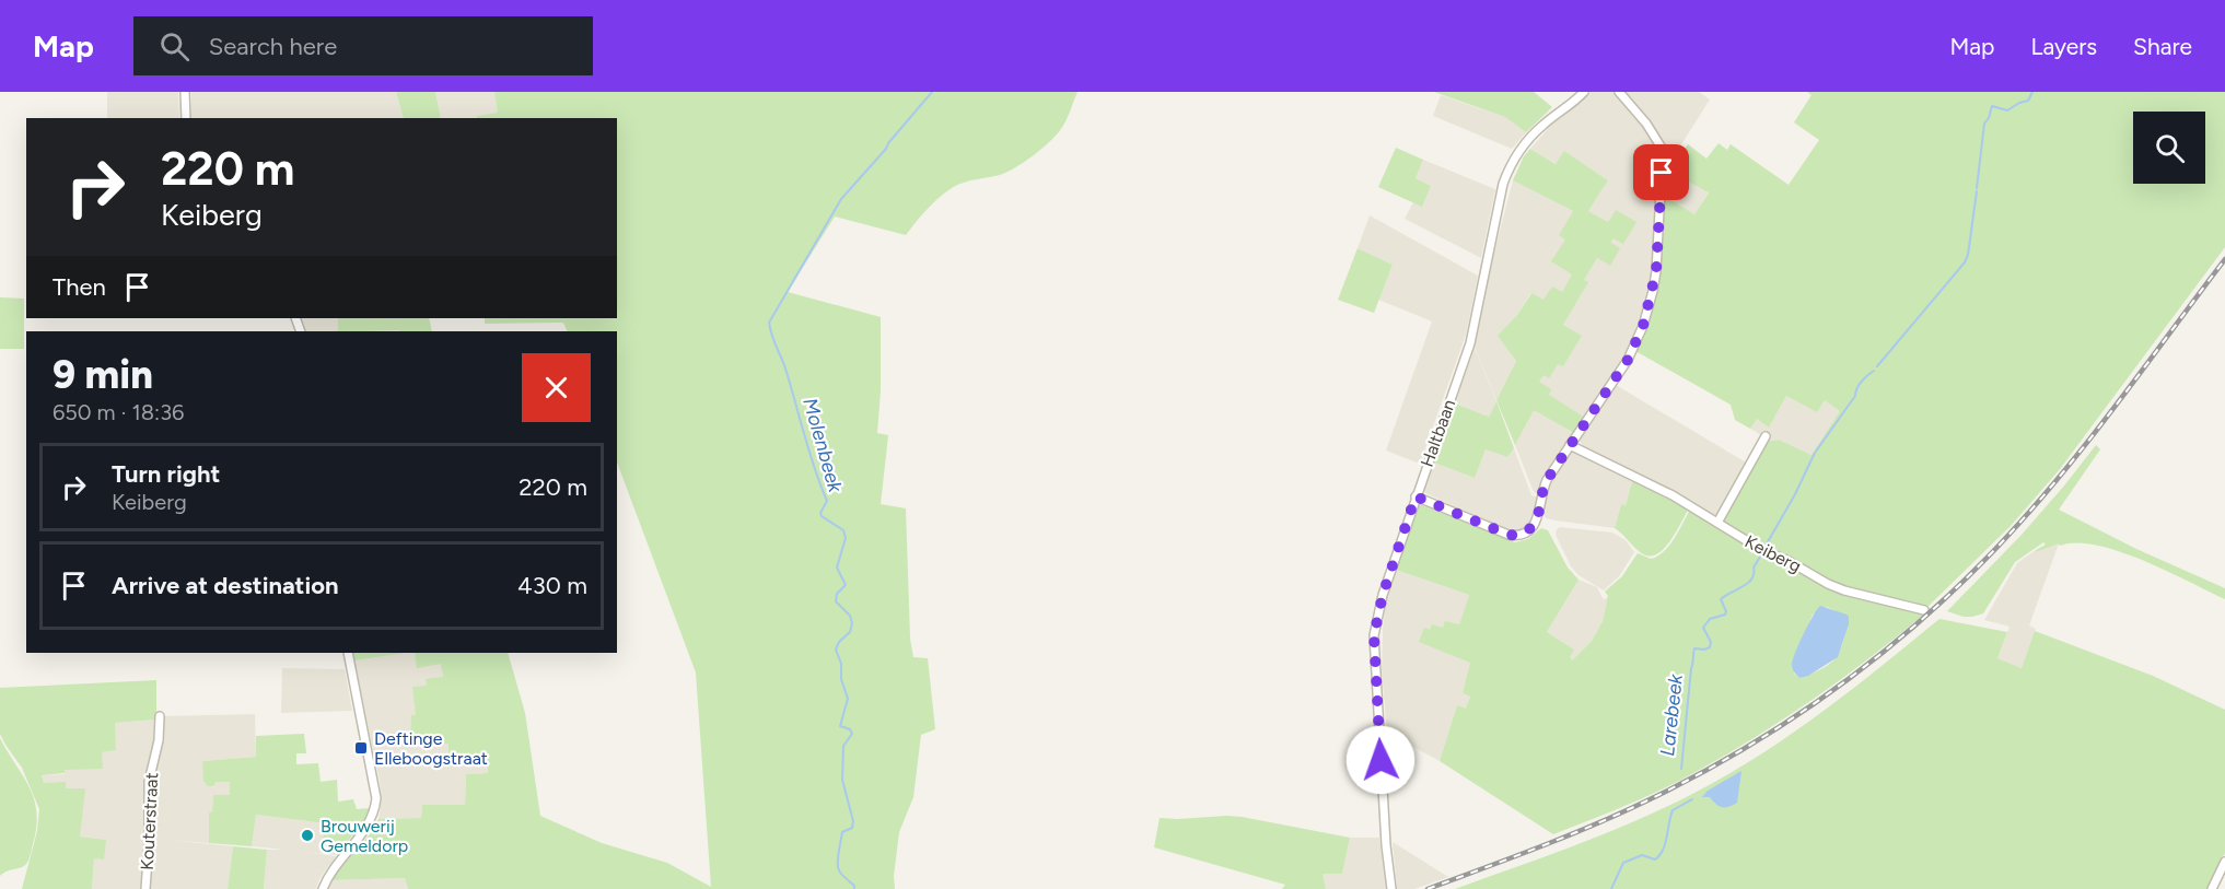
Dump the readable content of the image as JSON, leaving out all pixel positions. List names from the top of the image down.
{
  "streets": {
    "street": ["Haltbaan", "Keiberg", "Kouterstraat"]
  },
  "water": ["Molenbeek", "Larebeek"],
  "places": {
    "transit": ["Deftinge Elleboogstraat"],
    "other": ["Brouwerij Gemeldorp"]
  },
  "page": {
    "header": "Map",
    "search": "Search here",
    "nav": ["Map", "Layers", "Share"],
    "turn": ["220 m", "Keiberg"],
    "then": "Then",
    "heading": ["9 min", "650 m · 18:36"],
    "list": [
      {
        "name": "Turn right",
        "note": "Keiberg",
        "value": "220 m"
      },
      {
        "name": "Arrive at destination",
        "value": "430 m"
      }
    ]
  }
}
